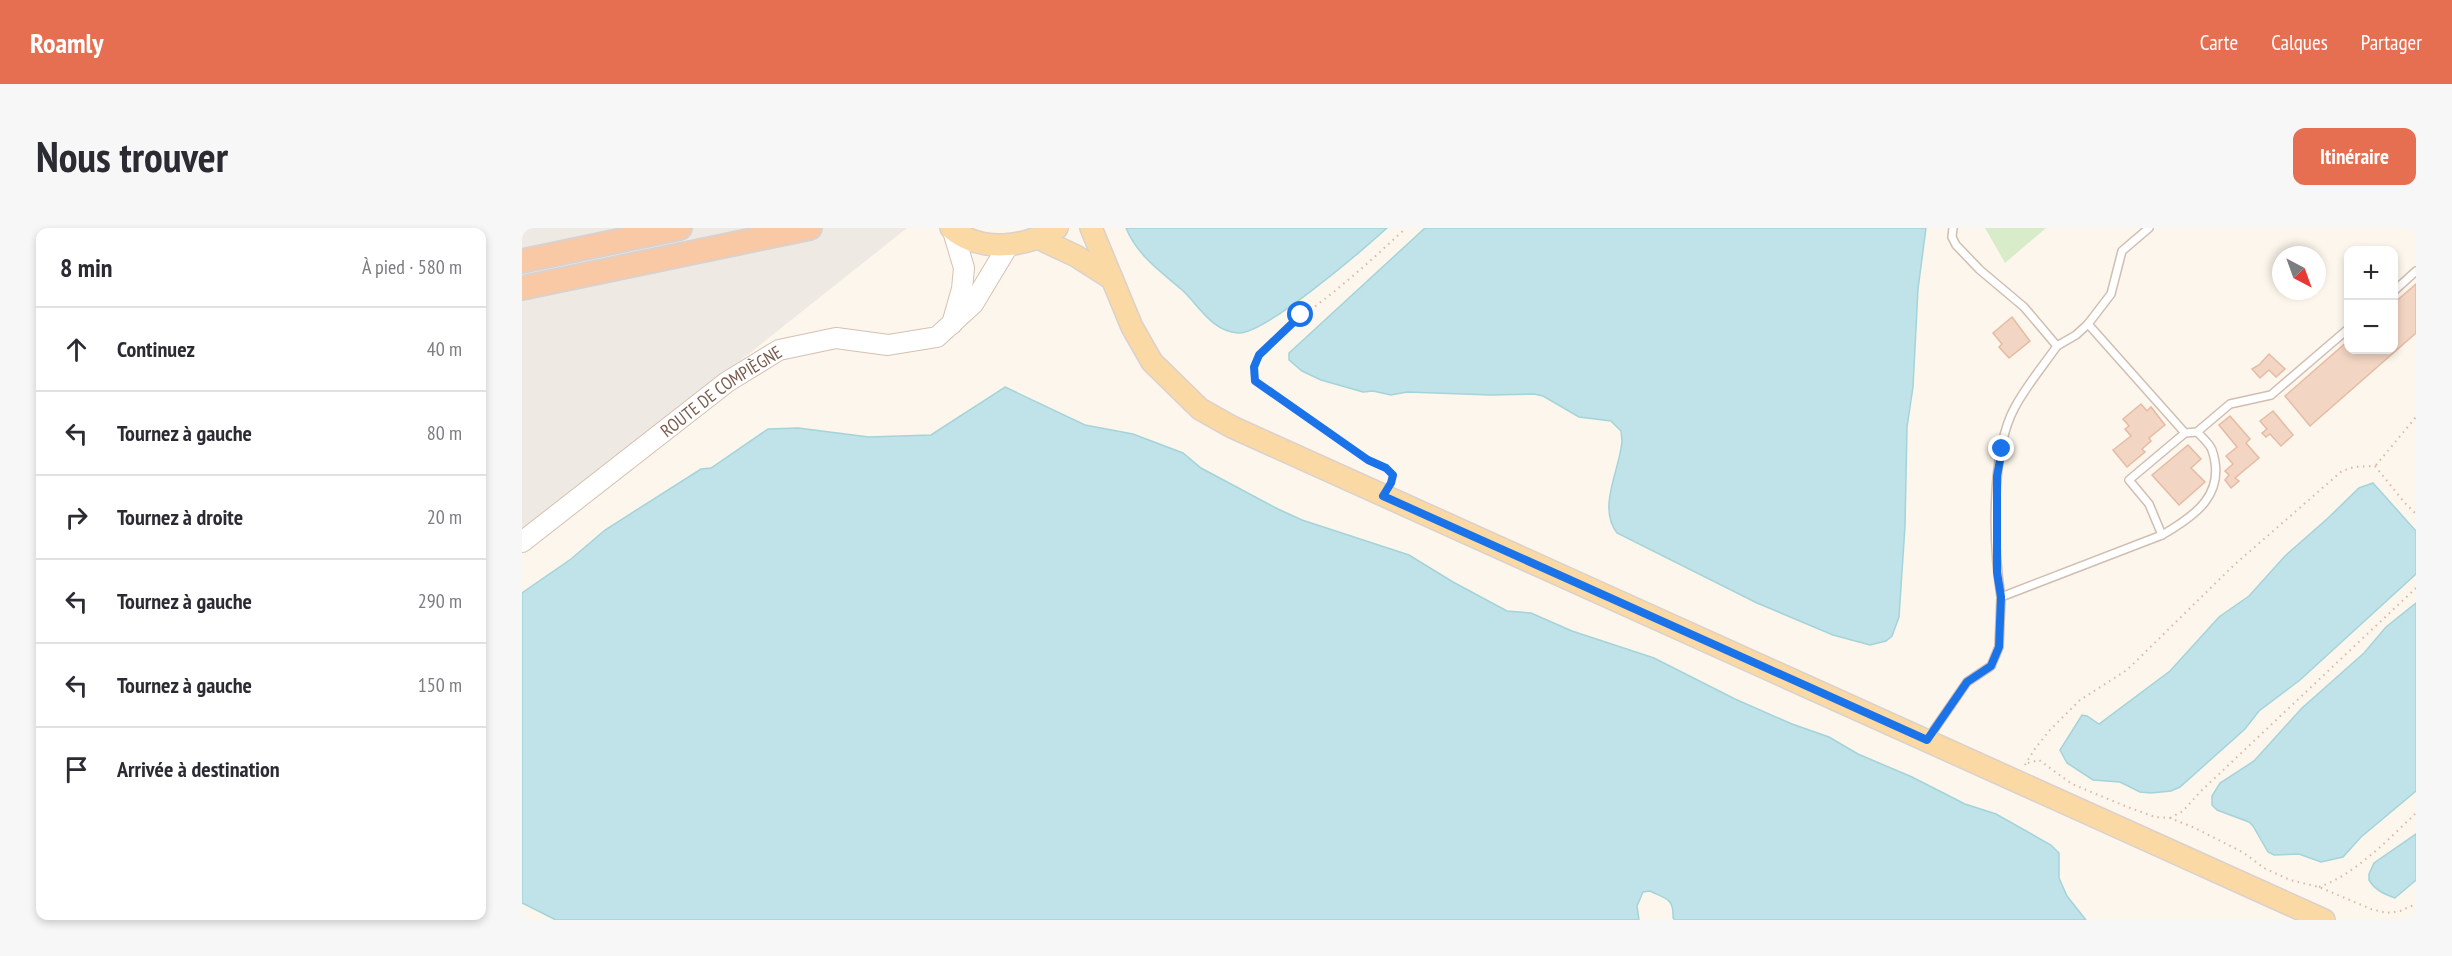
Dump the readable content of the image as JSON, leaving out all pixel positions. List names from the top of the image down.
{
  "streets": {
    "main road": ["ROUTE DE COMPIÈGNE"]
  },
  "north": "bottom right",
  "page": {
    "header": "Roamly",
    "nav": ["Carte", "Calques", "Partager"],
    "buttons": "Itinéraire",
    "title": "Nous trouver",
    "heading": ["8 min", "À pied · 580 m"],
    "map_buttons": ["+", "−"],
    "list": [
      ["Continuez", "40 m"],
      ["Tournez à gauche", "80 m"],
      ["Tournez à droite", "20 m"],
      ["Tournez à gauche", "290 m"],
      ["Tournez à gauche", "150 m"],
      "Arrivée à destination"
    ]
  }
}
